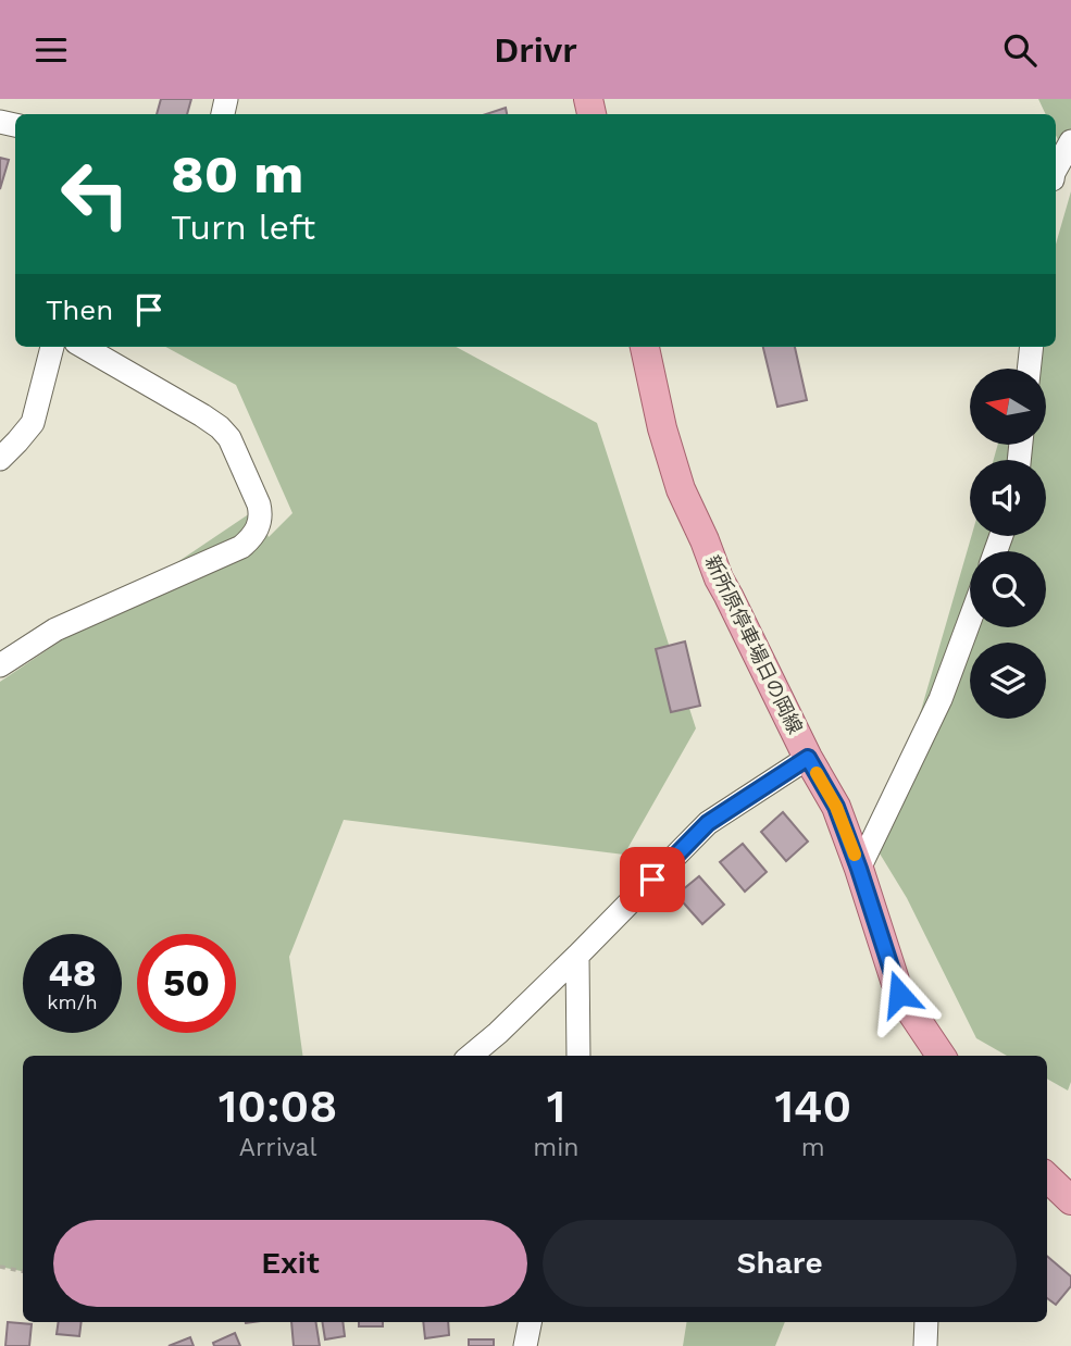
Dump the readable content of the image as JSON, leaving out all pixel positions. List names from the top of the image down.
{
  "streets": {
    "main road": ["新所原停車場日の岡線"]
  },
  "north": "left",
  "page": {
    "header": "Drivr",
    "turn": ["80 m", "Turn left"],
    "then": "Then",
    "speed": "48 km/h",
    "limit": "50",
    "eta": [
      "10:08",
      "Arrival",
      "1",
      "min",
      "140",
      "m"
    ],
    "buttons": ["Exit", "Share"]
  }
}
